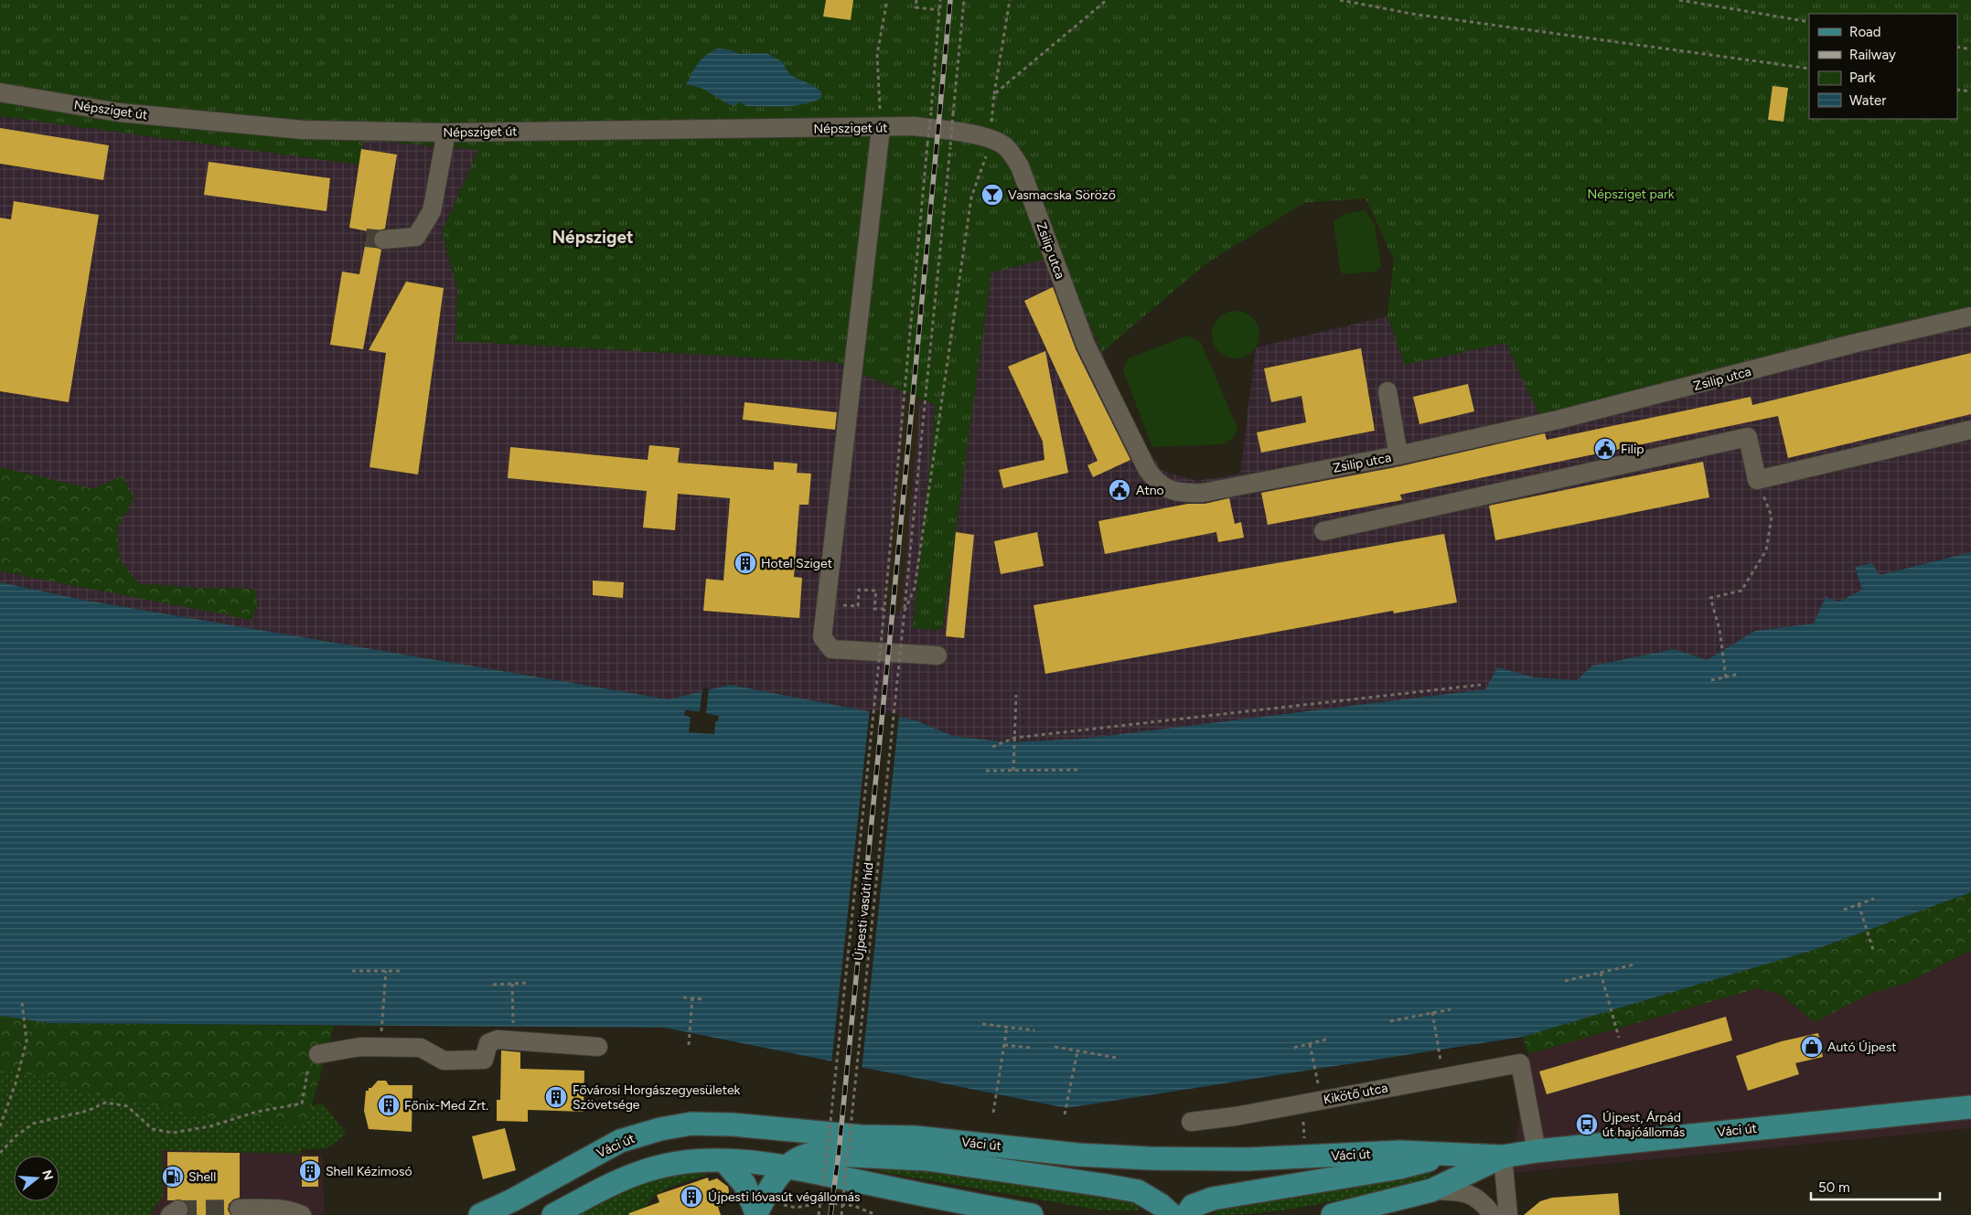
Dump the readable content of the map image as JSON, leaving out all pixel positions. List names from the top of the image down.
{
  "streets": {
    "main road": ["Váci út"],
    "street": ["Népsziget út", "Zsilip utca", "Kikötő utca"],
    "path": ["Újpesti vasúti híd"]
  },
  "crossings": [
    ["Népsziget út", "Zsilip utca"],
    ["Népsziget út", "Újpesti vasúti híd"],
    ["Zsilip utca", "Újpesti vasúti híd"],
    ["Kikötő utca", "Váci út"]
  ],
  "districts": ["Népsziget"],
  "parks": ["Népsziget park"],
  "places": {
    "bar": ["Vasmacska Söröző"],
    "public building": ["Filip", "Atno"],
    "building": [
      "Hotel Sziget",
      "Fővárosi Horgászegyesületek Szövetsége",
      "Főnix-Med Zrt.",
      "Shell Kézimosó",
      "Újpesti lóvasút végállomás"
    ],
    "shop": ["Autó Újpest"],
    "bus stop": ["Újpest, Árpád út hajóállomás"],
    "fuel station": ["Shell"]
  },
  "legend": [
    "Road",
    "Railway",
    "Park",
    "Water"
  ],
  "scale_bar": "50 m",
  "north": "right"
}
